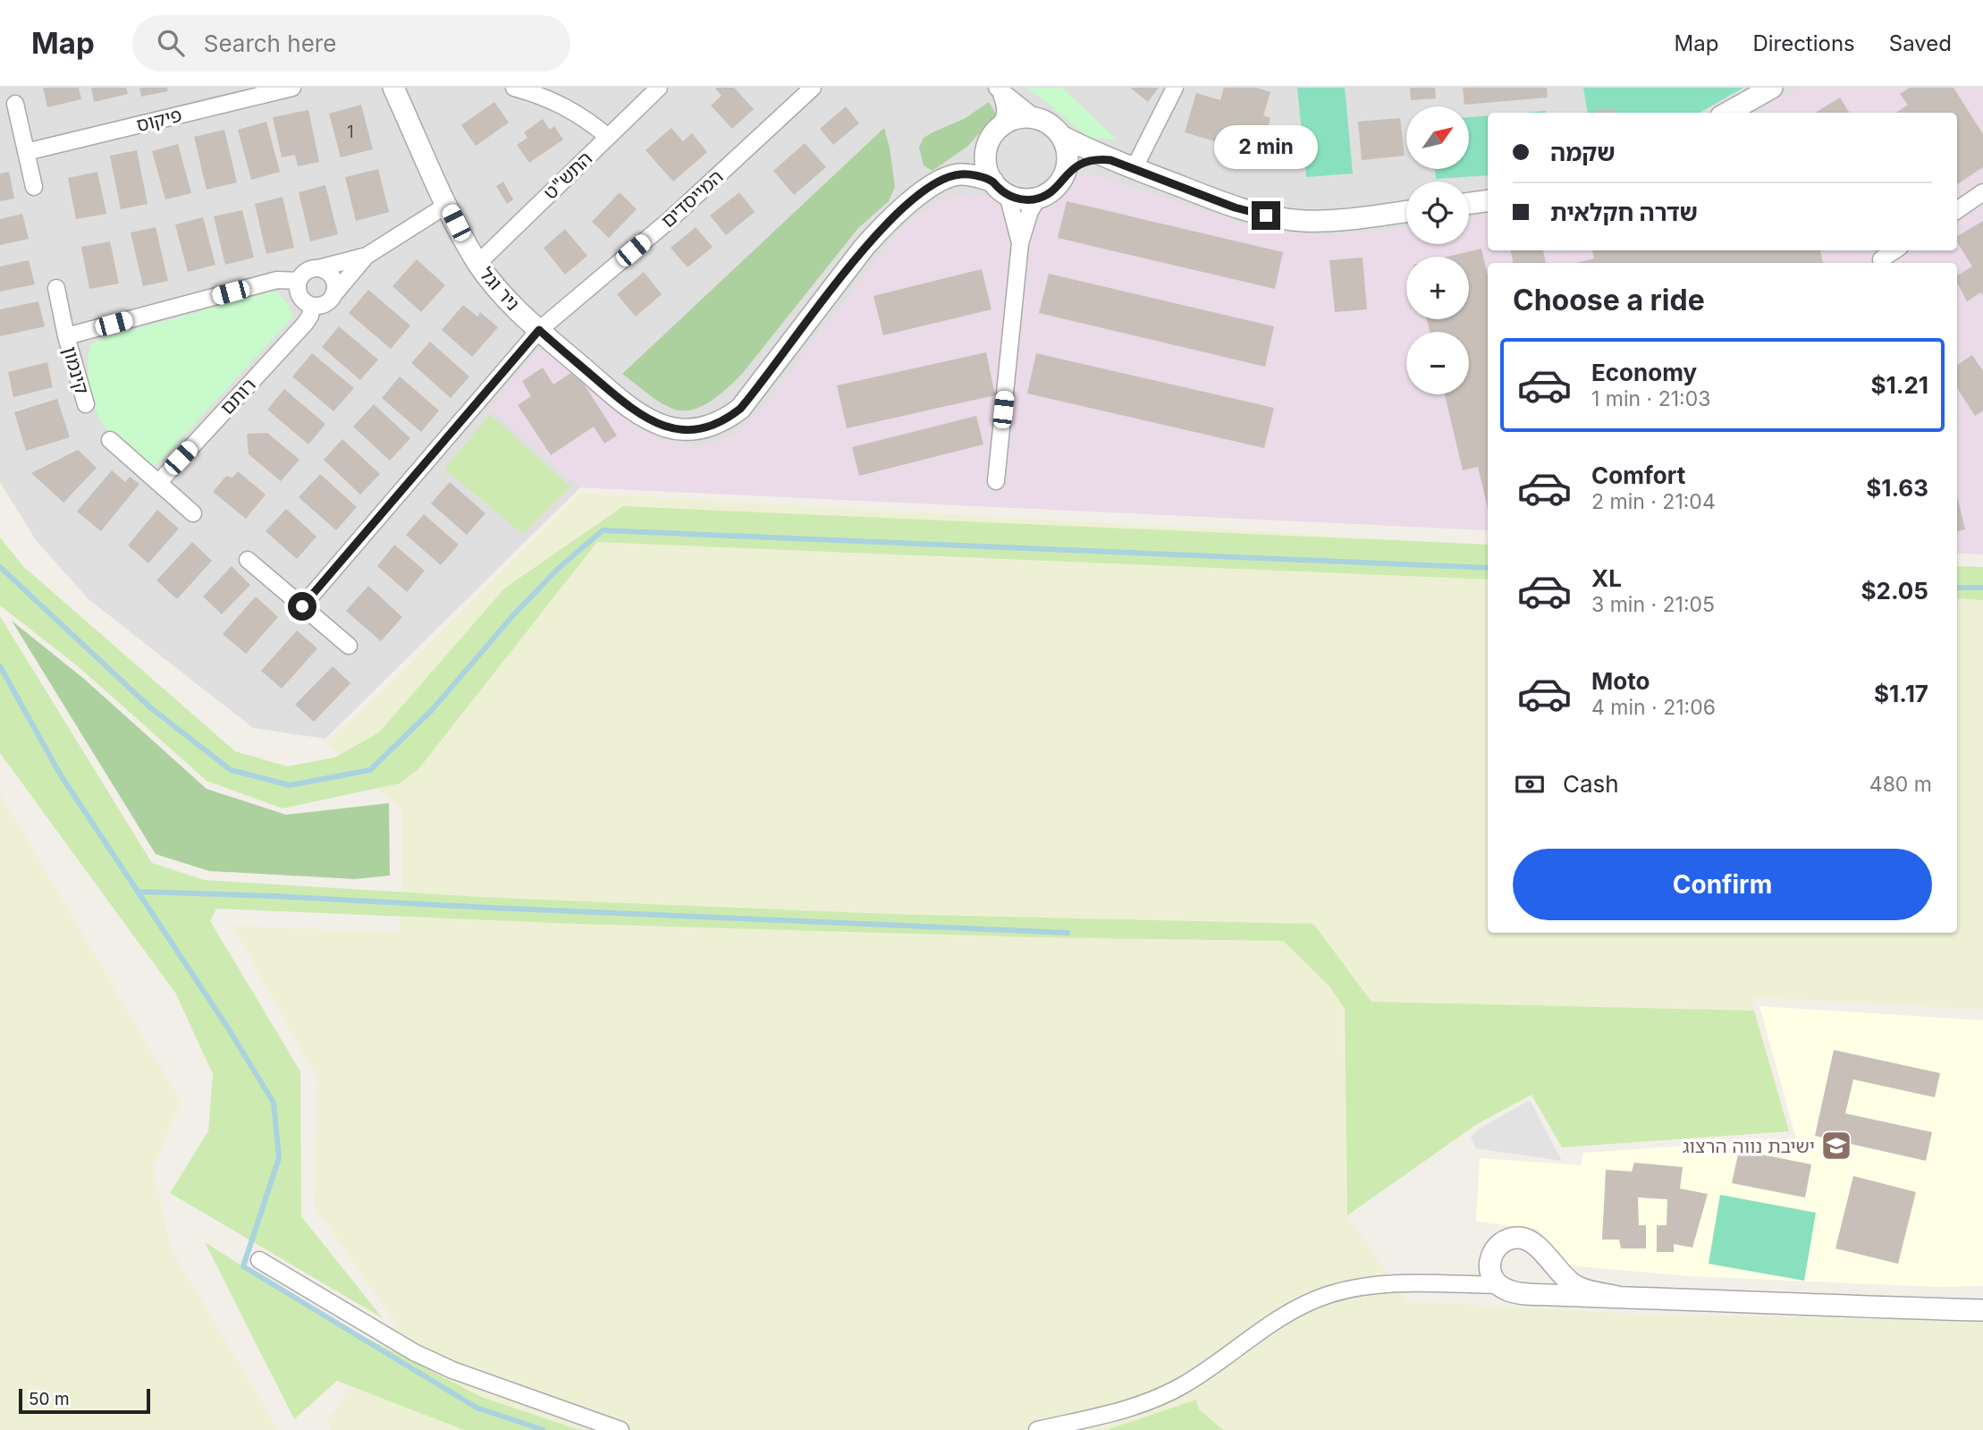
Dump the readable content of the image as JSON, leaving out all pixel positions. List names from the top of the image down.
{
  "streets": {
    "street": [
      "פיקוס",
      "התש\"ט",
      "המייסדים",
      "ניר וגל",
      "קינמון",
      "רותם"
    ]
  },
  "crossings": [
    ["התש\"ט", "ניר וגל"],
    ["המייסדים", "ניר וגל"],
    ["קינמון", "רותם"]
  ],
  "places": {
    "school or university": ["ישיבת נווה הרצוג"]
  },
  "house_numbers": ["1"],
  "scale_bar": "50 m",
  "north": "top right",
  "page": {
    "header": "Map",
    "search": "Search here",
    "nav": ["Map", "Directions", "Saved"],
    "map_buttons": ["+", "−"],
    "banner": ["שקמה", "שדרה חקלאית"],
    "bubble": "2 min",
    "heading": "Choose a ride",
    "list": [
      {
        "name": "Economy",
        "note": "1 min · 21:03",
        "value": "$1.21"
      },
      {
        "name": "Comfort",
        "note": "2 min · 21:04",
        "value": "$1.63"
      },
      {
        "name": "XL",
        "note": "3 min · 21:05",
        "value": "$2.05"
      },
      {
        "name": "Moto",
        "note": "4 min · 21:06",
        "value": "$1.17"
      }
    ],
    "pay": ["Cash", "480 m"],
    "buttons": "Confirm",
    "scale": "50 m"
  }
}
